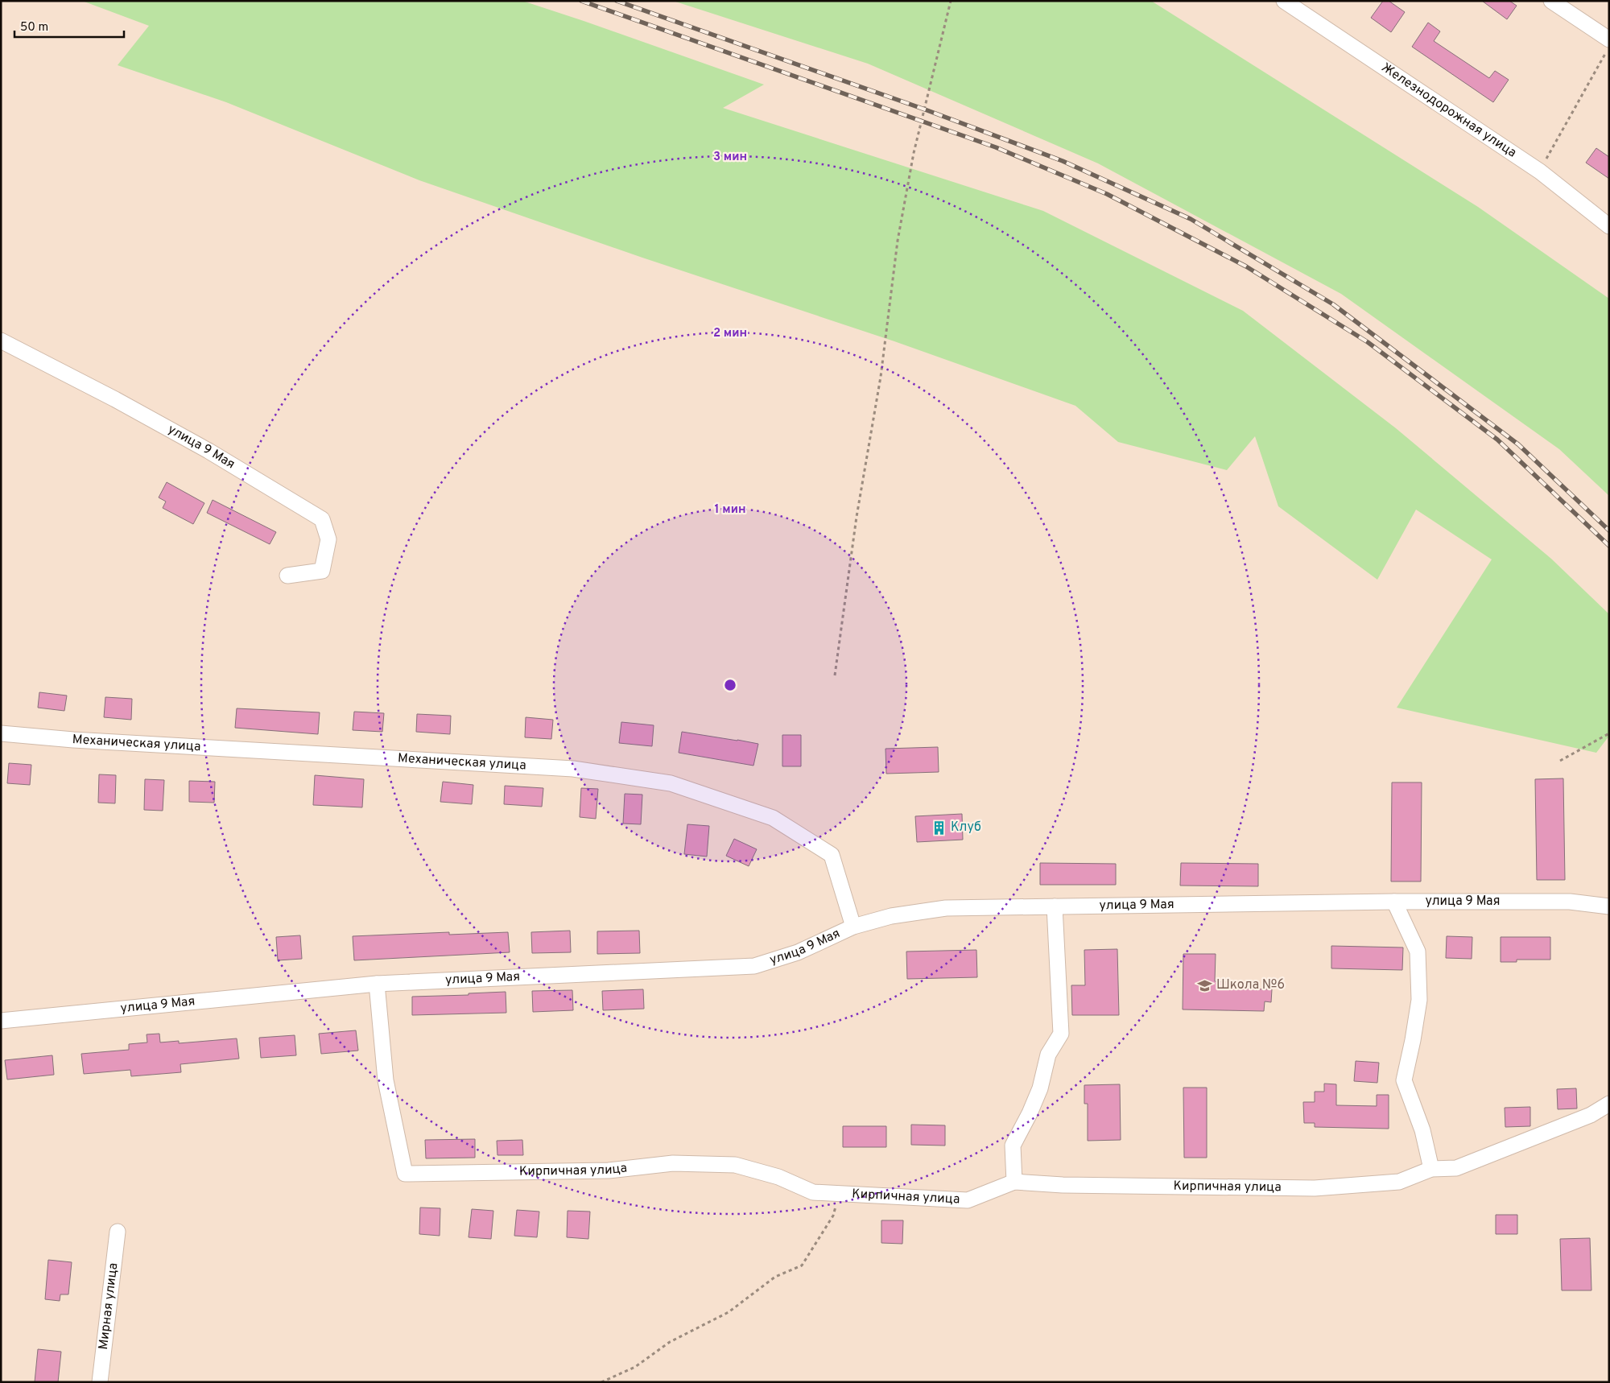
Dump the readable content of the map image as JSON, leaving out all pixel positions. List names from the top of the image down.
{
  "streets": {
    "street": [
      "Железнодорожная улица",
      "улица 9 Мая",
      "Механическая улица",
      "Кирпичная улица",
      "Мирная улица"
    ]
  },
  "crossings": [
    ["улица 9 Мая", "Механическая улица"],
    ["улица 9 Мая", "Кирпичная улица"]
  ],
  "places": {
    "building": ["Клуб"],
    "school or university": ["Школа №6"]
  },
  "scale_bar": "50 m",
  "rings": ["3 мин", "2 мин", "1 мин"]
}
